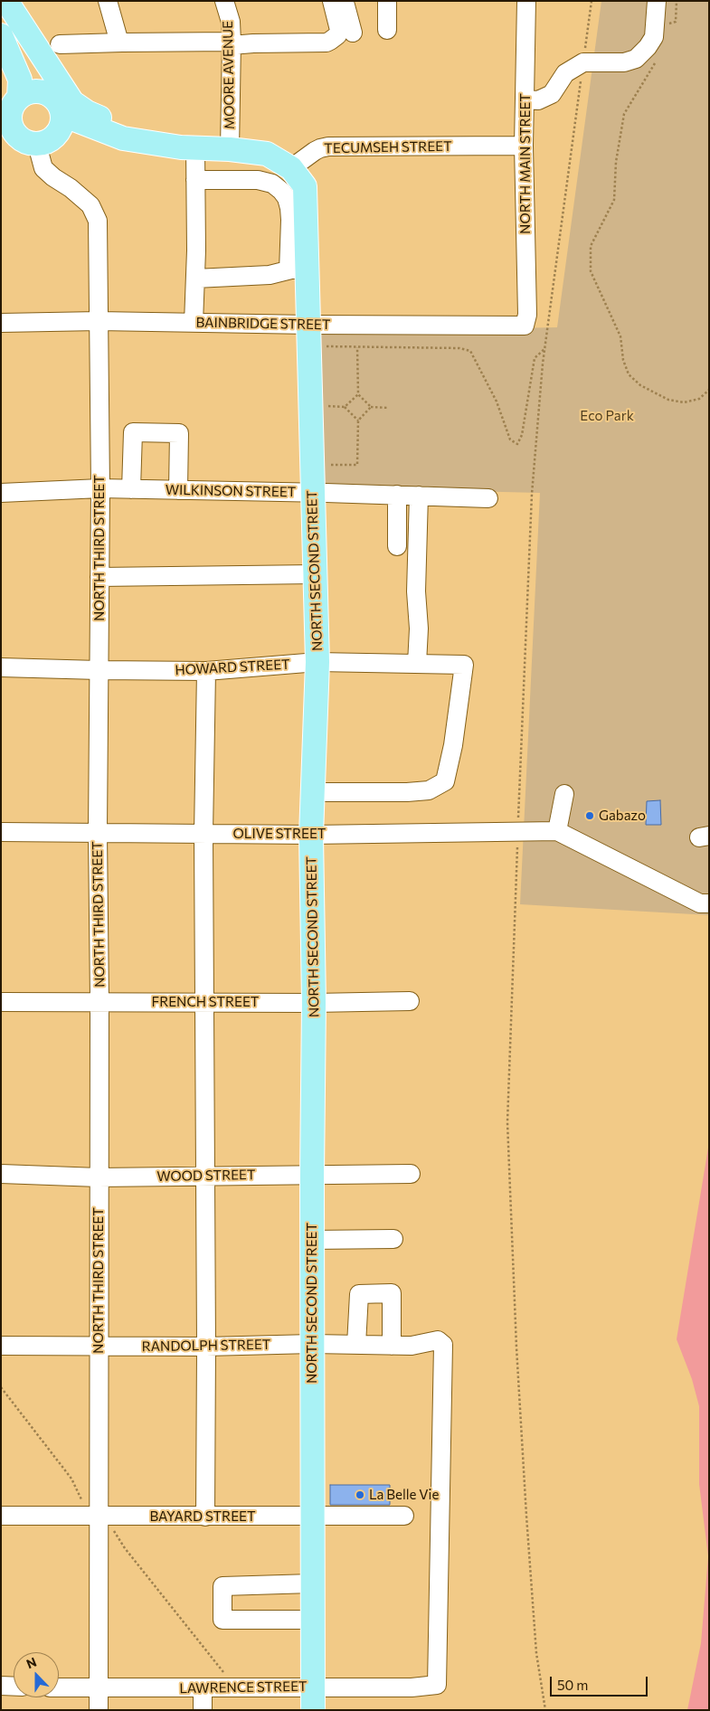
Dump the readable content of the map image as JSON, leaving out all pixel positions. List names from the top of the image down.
{
  "streets": {
    "main road": ["NORTH THIRD STREET", "NORTH SECOND STREET"],
    "street": [
      "MOORE AVENUE",
      "TECUMSEH STREET",
      "NORTH MAIN STREET",
      "BAINBRIDGE STREET",
      "WILKINSON STREET",
      "HOWARD STREET",
      "OLIVE STREET",
      "FRENCH STREET",
      "WOOD STREET",
      "RANDOLPH STREET",
      "BAYARD STREET",
      "LAWRENCE STREET"
    ]
  },
  "crossings": [
    ["TECUMSEH STREET", "NORTH MAIN STREET"],
    ["TECUMSEH STREET", "NORTH SECOND STREET"],
    ["NORTH MAIN STREET", "BAINBRIDGE STREET"],
    ["BAINBRIDGE STREET", "NORTH THIRD STREET"],
    ["BAINBRIDGE STREET", "NORTH SECOND STREET"],
    ["WILKINSON STREET", "NORTH THIRD STREET"],
    ["WILKINSON STREET", "NORTH SECOND STREET"],
    ["NORTH THIRD STREET", "HOWARD STREET"],
    ["NORTH THIRD STREET", "OLIVE STREET"],
    ["NORTH THIRD STREET", "FRENCH STREET"],
    ["NORTH THIRD STREET", "WOOD STREET"],
    ["NORTH THIRD STREET", "RANDOLPH STREET"],
    ["NORTH THIRD STREET", "BAYARD STREET"],
    ["NORTH THIRD STREET", "LAWRENCE STREET"],
    ["NORTH SECOND STREET", "HOWARD STREET"],
    ["NORTH SECOND STREET", "OLIVE STREET"],
    ["NORTH SECOND STREET", "FRENCH STREET"],
    ["NORTH SECOND STREET", "WOOD STREET"],
    ["NORTH SECOND STREET", "RANDOLPH STREET"],
    ["NORTH SECOND STREET", "BAYARD STREET"],
    ["NORTH SECOND STREET", "LAWRENCE STREET"],
    ["RANDOLPH STREET", "LAWRENCE STREET"]
  ],
  "parks": ["Eco Park"],
  "places": ["Gabazo", "La Belle Vie"],
  "scale_bar": "50 m",
  "north": "top"
}
